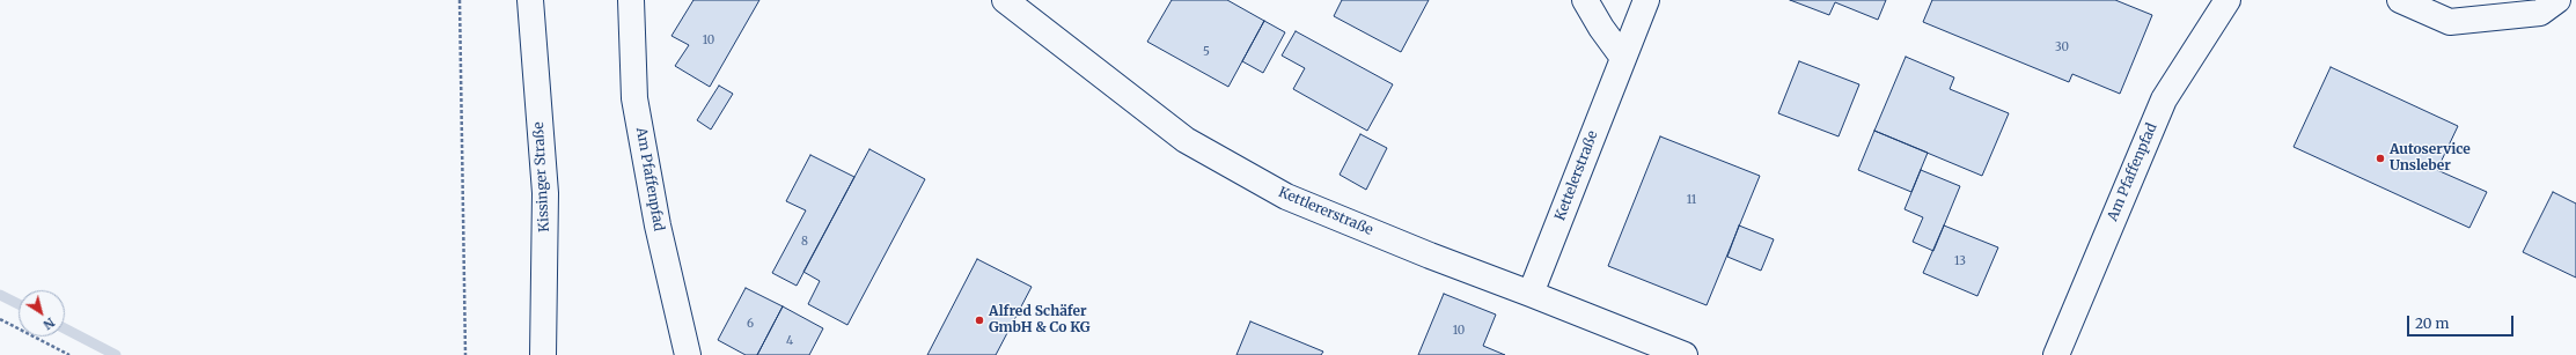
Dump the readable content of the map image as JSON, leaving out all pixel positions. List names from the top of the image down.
{
  "streets": {
    "street": [
      "Am Pfaffenpfad",
      "Kettelerstraße",
      "Kissinger Straße",
      "Kettlererstraße"
    ]
  },
  "crossings": [
    ["Kettelerstraße", "Kettlererstraße"]
  ],
  "places": ["Autoservice Unsleber", "Alfred Schäfer GmbH & Co KG"],
  "house_numbers": [
    "10",
    "30",
    "5",
    "11",
    "8",
    "13",
    "6",
    "10",
    "4"
  ],
  "scale_bar": "20 m",
  "north": "bottom right"
}
